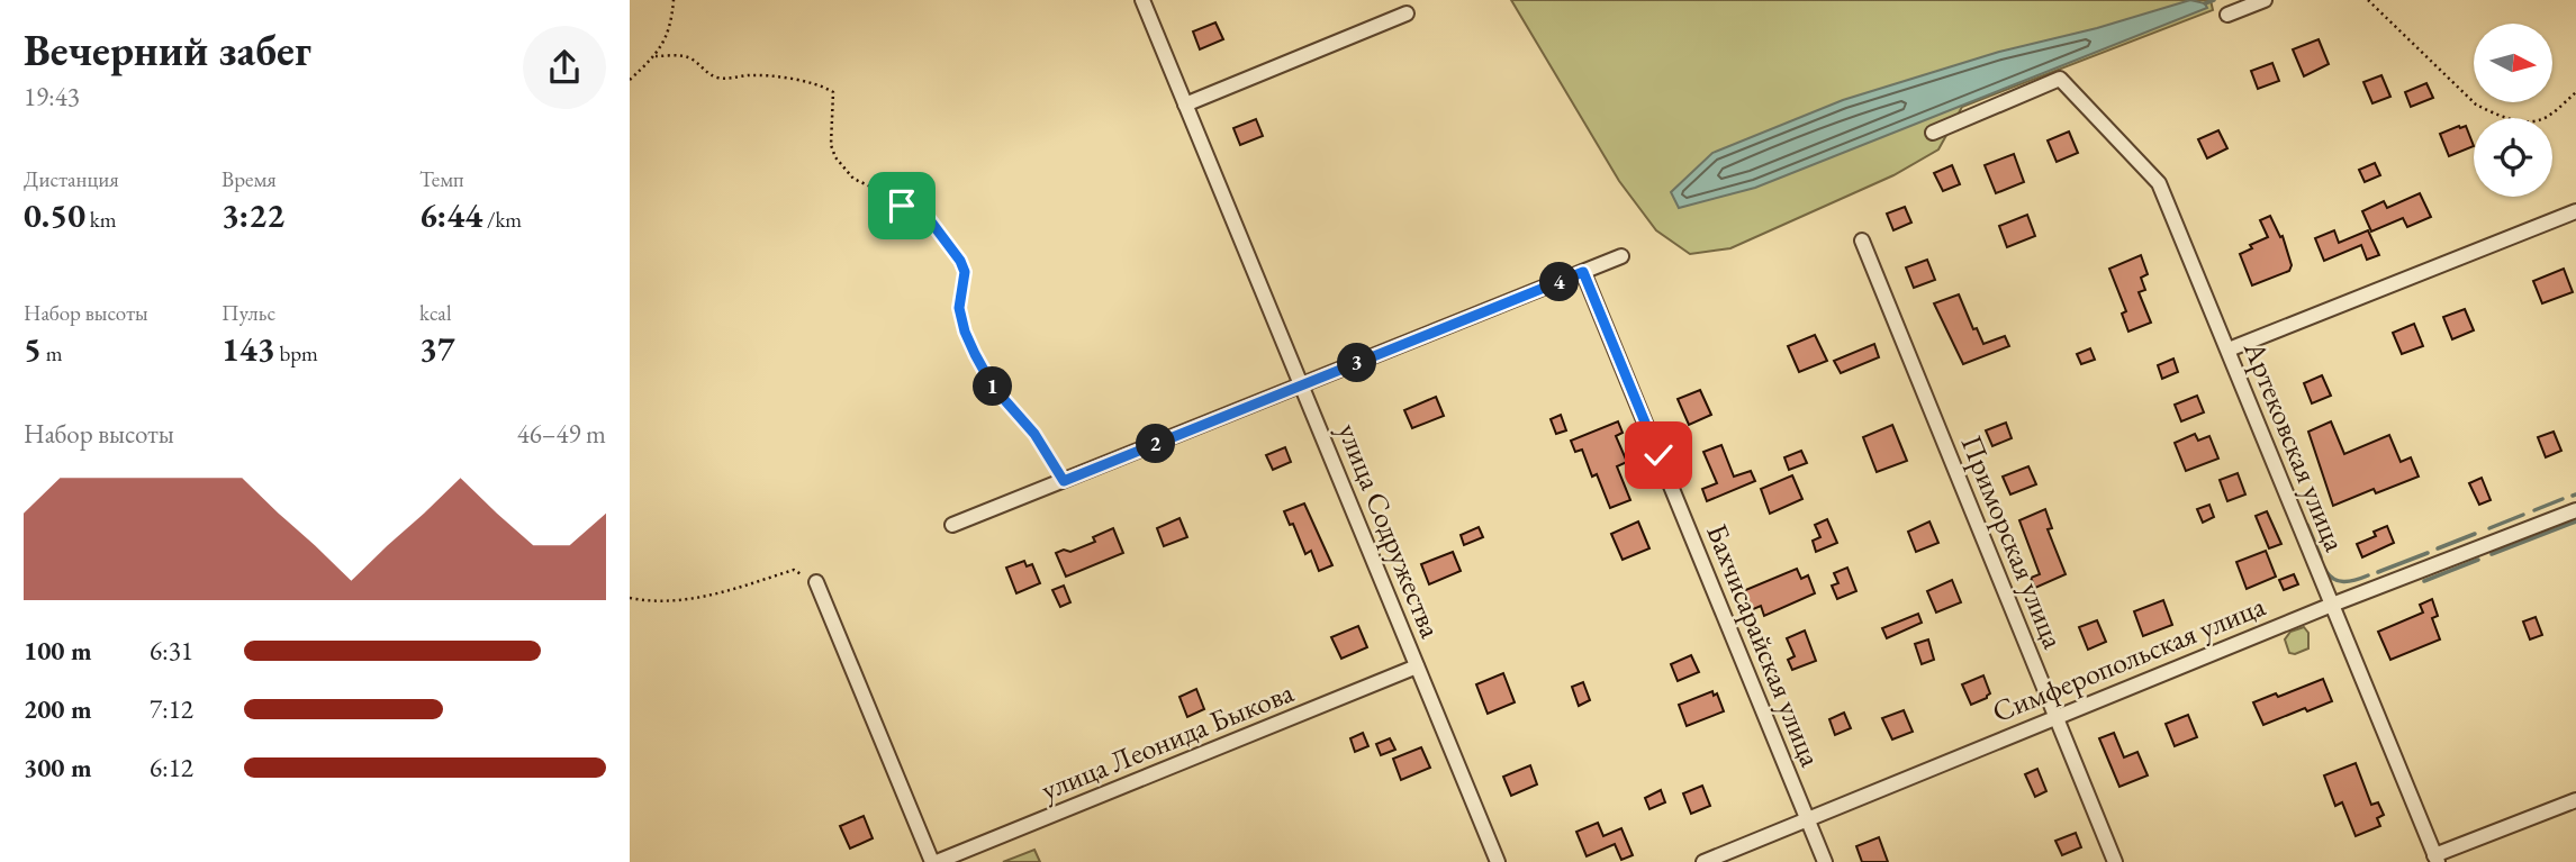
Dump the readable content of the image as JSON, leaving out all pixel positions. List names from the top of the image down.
{
  "streets": {
    "street": [
      "Артековская улица",
      "улица Содружества",
      "Приморская улица",
      "Бахчисарайская улица",
      "Симферопольская улица",
      "улица Леонида Быкова"
    ]
  },
  "crossings": [
    ["Артековская улица", "Симферопольская улица"],
    ["улица Содружества", "улица Леонида Быкова"],
    ["Приморская улица", "Симферопольская улица"],
    ["Бахчисарайская улица", "Симферопольская улица"]
  ],
  "north": "right",
  "page": {
    "heading": ["Вечерний забег", "19:43"],
    "stats": [
      ["Дистанция", "0.50 km"],
      ["Время", "3:22"],
      ["Темп", "6:44 /km"],
      ["Набор высоты", "5 m"],
      ["Пульс", "143 bpm"],
      ["kcal", "37"]
    ],
    "pins": [
      "4",
      "3",
      "1",
      "2"
    ],
    "chart": ["Набор высоты", "46–49 m"],
    "list": [
      {
        "name": "100 m",
        "note": "6:31"
      },
      {
        "name": "200 m",
        "note": "7:12"
      },
      {
        "name": "300 m",
        "note": "6:12"
      }
    ]
  }
}
